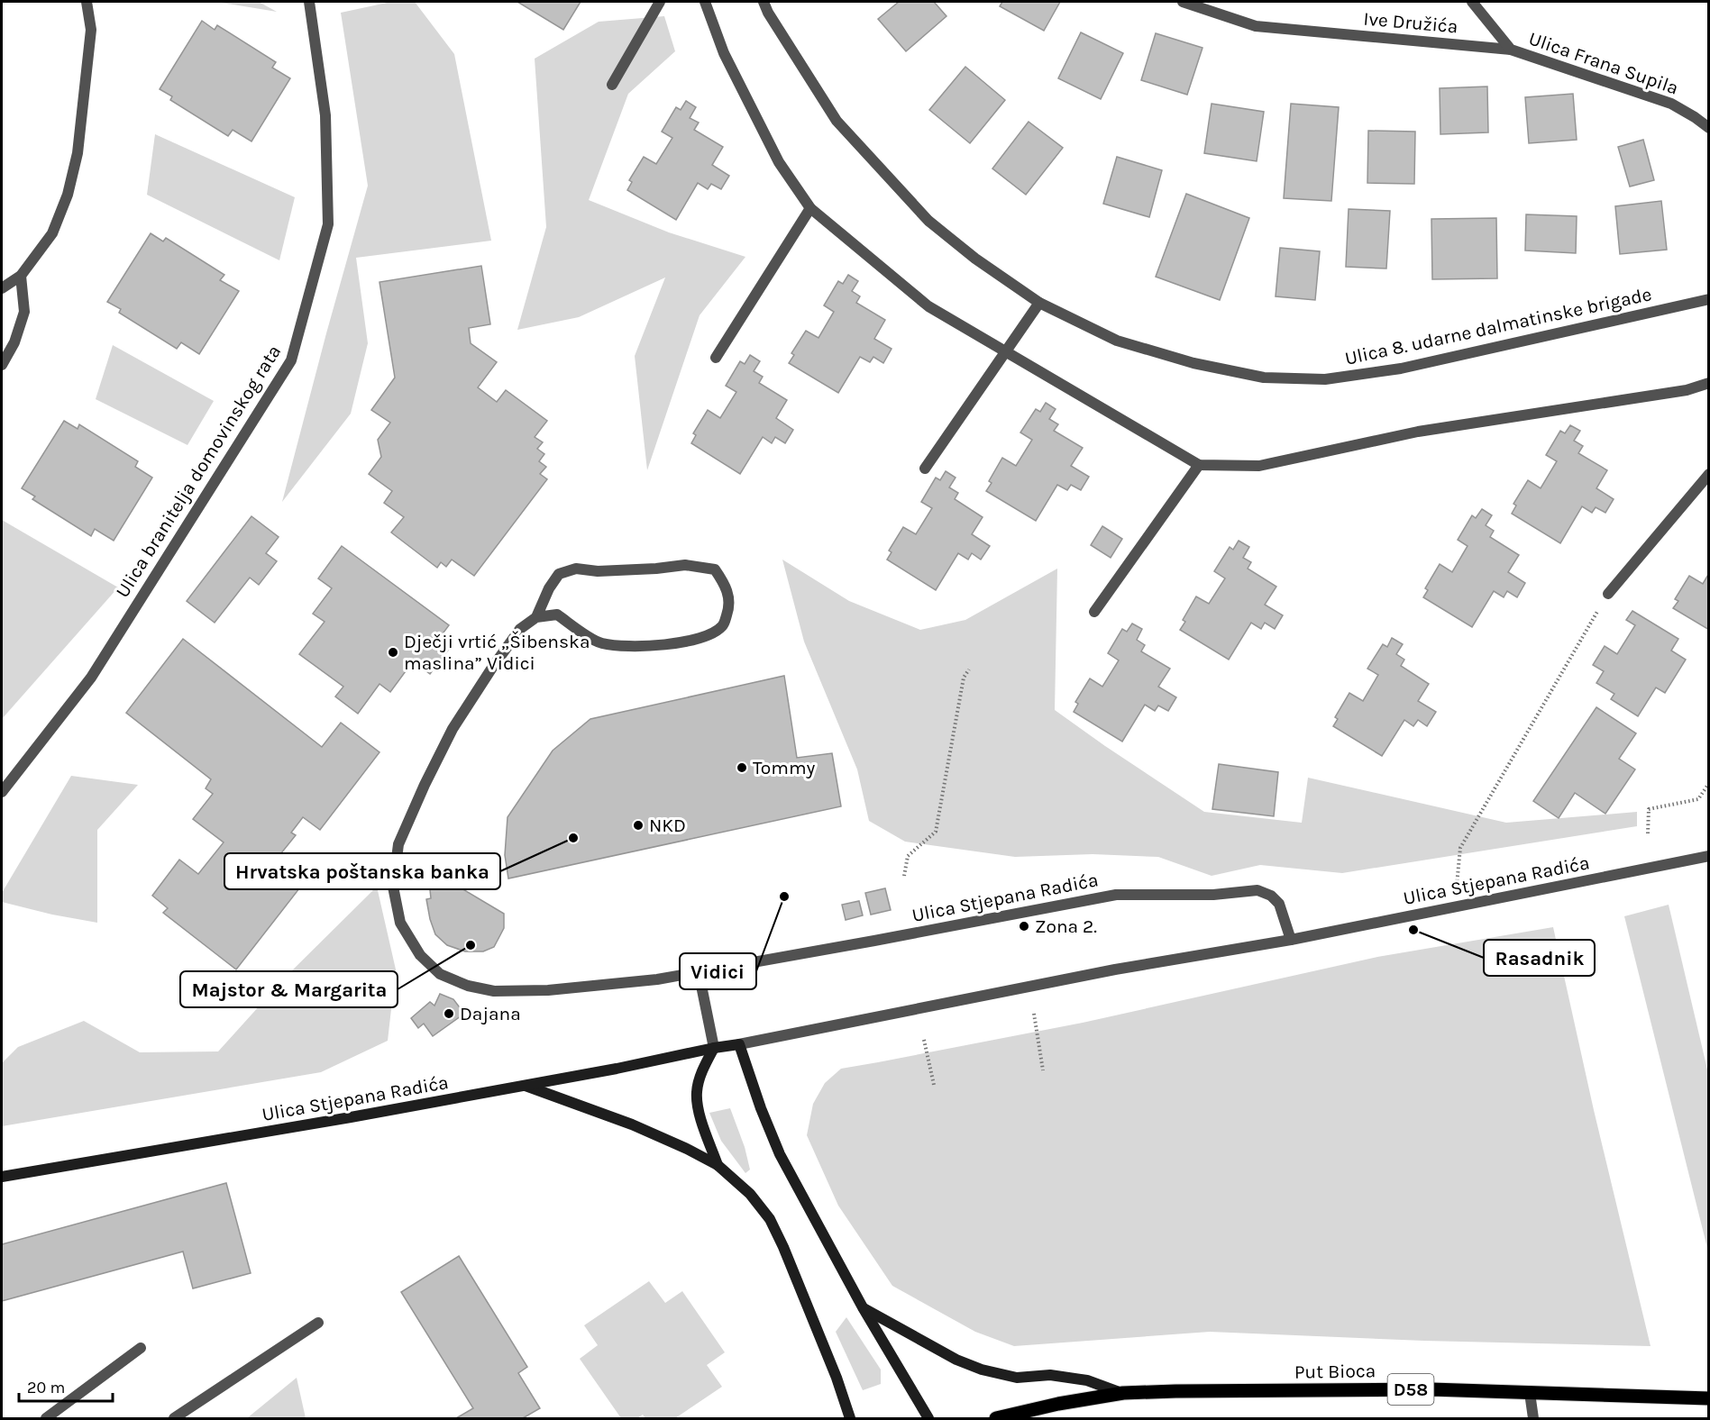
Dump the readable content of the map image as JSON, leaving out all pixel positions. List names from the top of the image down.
{
  "streets": {
    "main road": ["Ulica Stjepana Radića", "Put Bioca", "D58"],
    "street": [
      "Ive Družića",
      "Ulica Frana Supila",
      "Ulica 8. udarne dalmatinske brigade",
      "Ulica branitelja domovinskog rata"
    ]
  },
  "crossings": [
    ["Ive Družića", "Ulica Frana Supila"]
  ],
  "places": [
    "Dječji vrtić „Šibenska maslina” Vidici",
    "Tommy",
    "NKD",
    "Hrvatska poštanska banka",
    "Vidici",
    "Zona 2.",
    "Rasadnik",
    "Majstor & Margarita",
    "Dajana"
  ],
  "scale_bar": "20 m"
}
